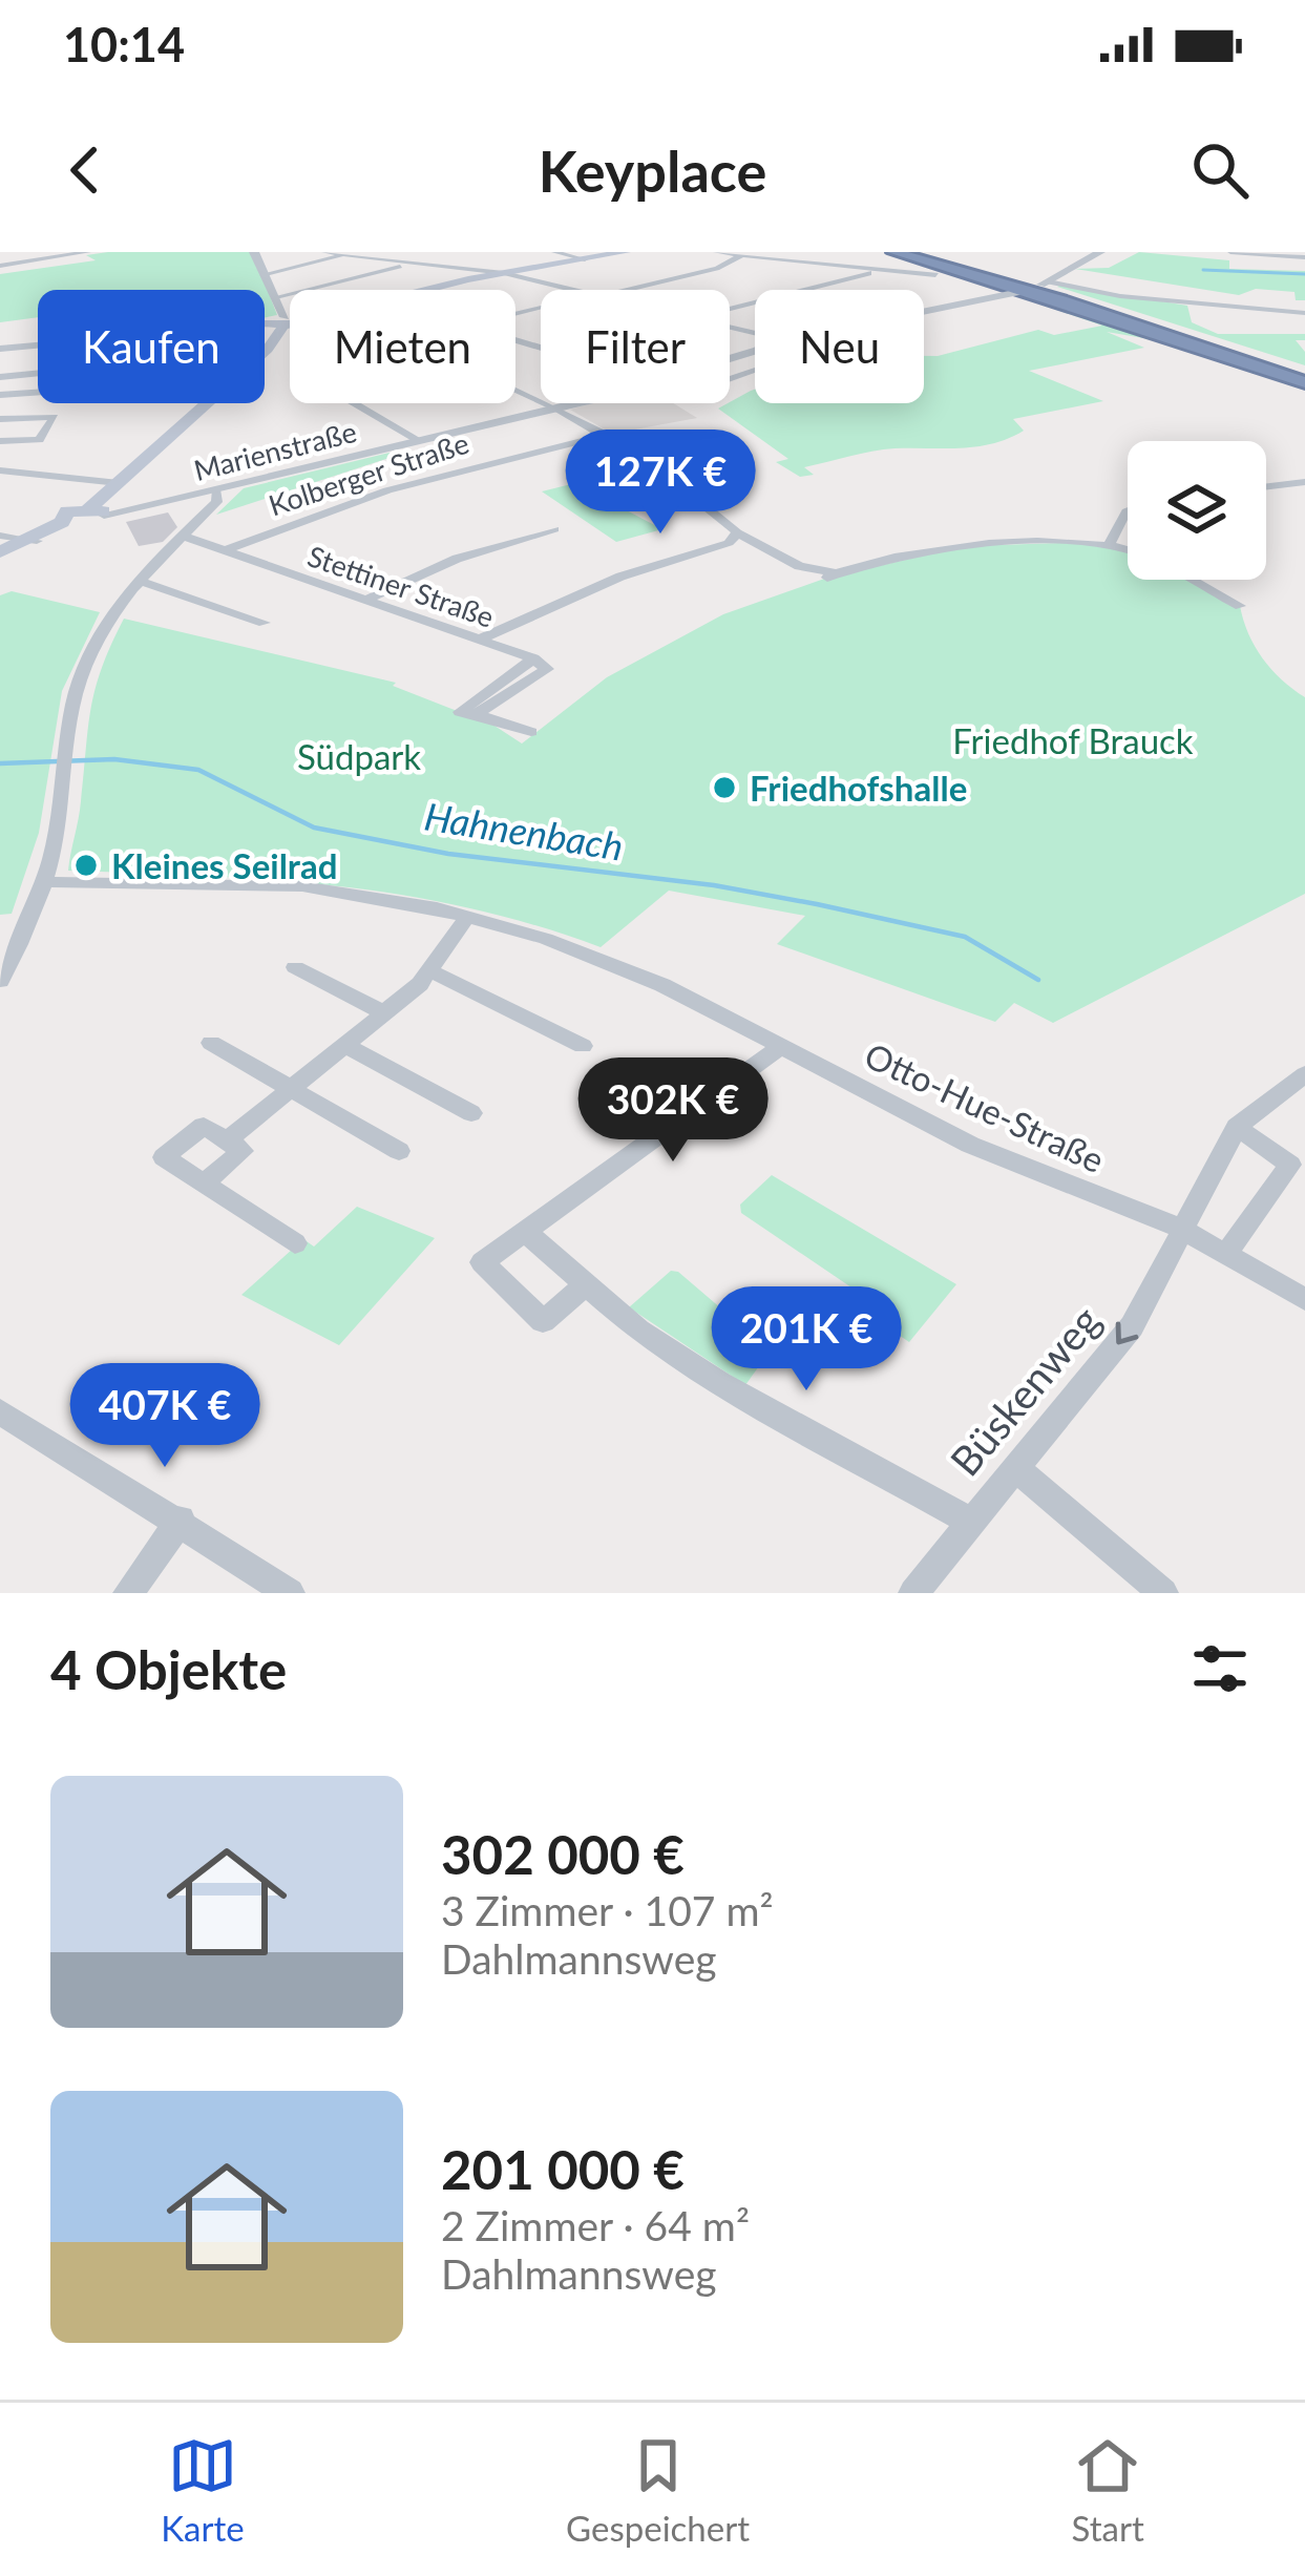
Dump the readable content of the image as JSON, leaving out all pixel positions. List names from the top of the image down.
{
  "streets": {
    "street": [
      "Marienstraße",
      "Kolberger Straße",
      "Stettiner Straße",
      "Otto-Hue-Straße",
      "Büskenweg"
    ]
  },
  "crossings": [
    ["Kolberger Straße", "Stettiner Straße"],
    ["Otto-Hue-Straße", "Büskenweg"]
  ],
  "one_way": ["Büskenweg"],
  "water": ["Hahnenbach"],
  "parks": ["Friedhof Brauck", "Südpark"],
  "places": ["Friedhofshalle", "Kleines Seilrad"],
  "page": {
    "status": "10:14",
    "header": "Keyplace",
    "chip": [
      "Kaufen",
      "Mieten",
      "Filter",
      "Neu"
    ],
    "price": [
      "127K €",
      "302K €",
      "201K €",
      "407K €"
    ],
    "heading": "4 Objekte",
    "list": [
      {
        "name": "302 000 €",
        "note": "3 Zimmer · 107 m² · Dahlmannsweg"
      },
      {
        "name": "201 000 €",
        "note": "2 Zimmer · 64 m² · Dahlmannsweg"
      }
    ],
    "tabs": ["Karte", "Gespeichert", "Start"]
  }
}
